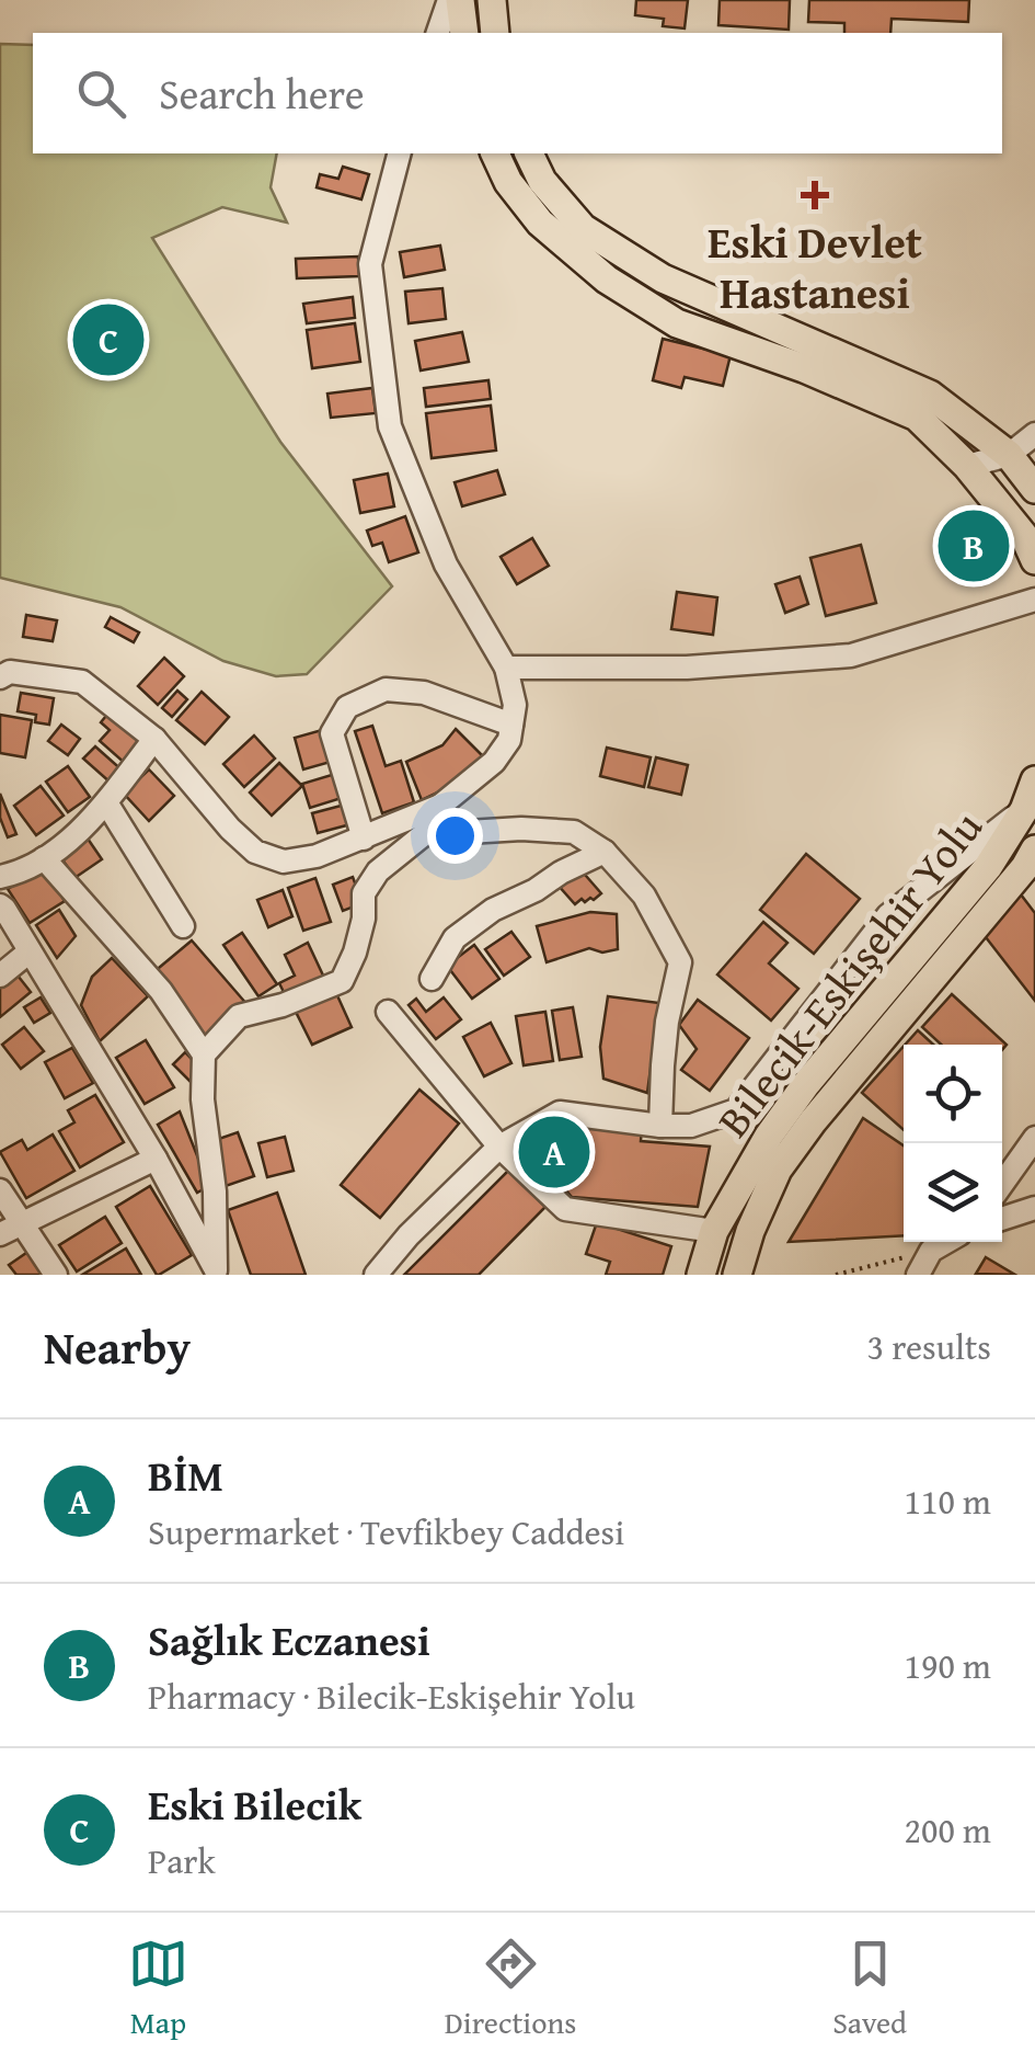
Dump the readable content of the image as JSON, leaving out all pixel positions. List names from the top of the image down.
{
  "streets": {
    "main road": ["Bilecik-Eskişehir Yolu"]
  },
  "places": {
    "health": ["Eski Devlet Hastanesi"]
  },
  "page": {
    "search": "Search here",
    "pins": ["C", "B", "A"],
    "heading": ["Nearby", "3 results"],
    "list": [
      {
        "mark": "A",
        "name": "BİM",
        "note": "Supermarket · Tevfikbey Caddesi",
        "value": "110 m"
      },
      {
        "mark": "B",
        "name": "Sağlık Eczanesi",
        "note": "Pharmacy · Bilecik-Eskişehir Yolu",
        "value": "190 m"
      },
      {
        "mark": "C",
        "name": "Eski Bilecik",
        "note": "Park",
        "value": "200 m"
      }
    ],
    "nav": ["Map", "Directions", "Saved"]
  }
}
